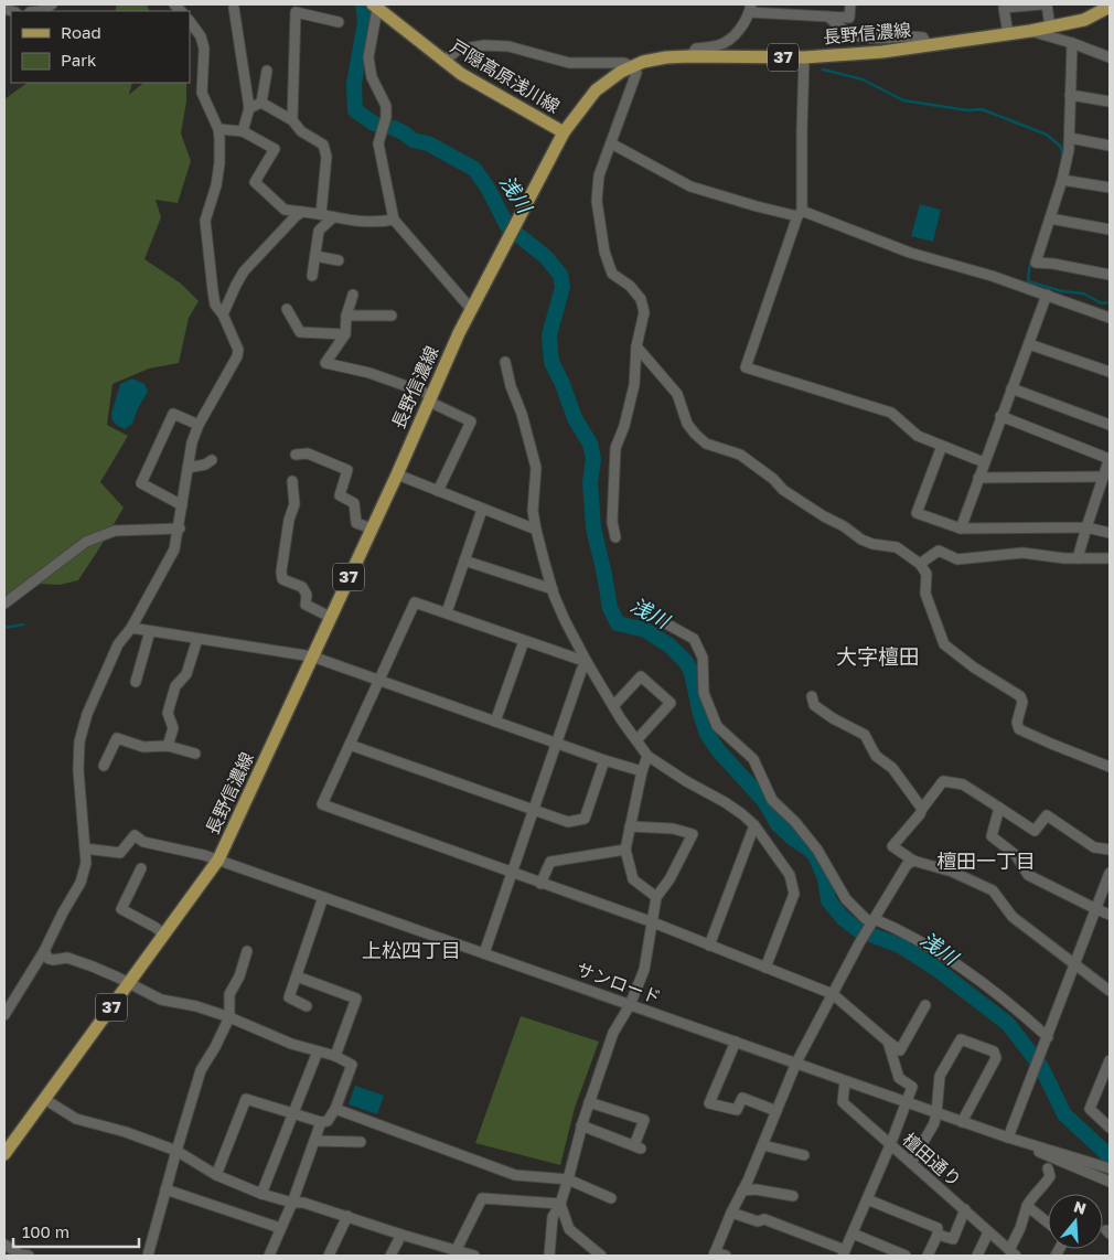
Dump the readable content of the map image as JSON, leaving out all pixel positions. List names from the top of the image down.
{
  "streets": {
    "main road": ["長野信濃線", "37", "戸隠高原浅川線"],
    "street": ["サンロード", "檀田通り"]
  },
  "crossings": [
    ["長野信濃線", "戸隠高原浅川線"],
    ["長野信濃線", "サンロード"],
    ["サンロード", "檀田通り"]
  ],
  "districts": ["大字檀田", "檀田一丁目", "上松四丁目"],
  "water": ["浅川"],
  "legend": ["Road", "Park"],
  "scale_bar": "100 m",
  "north": "top"
}
